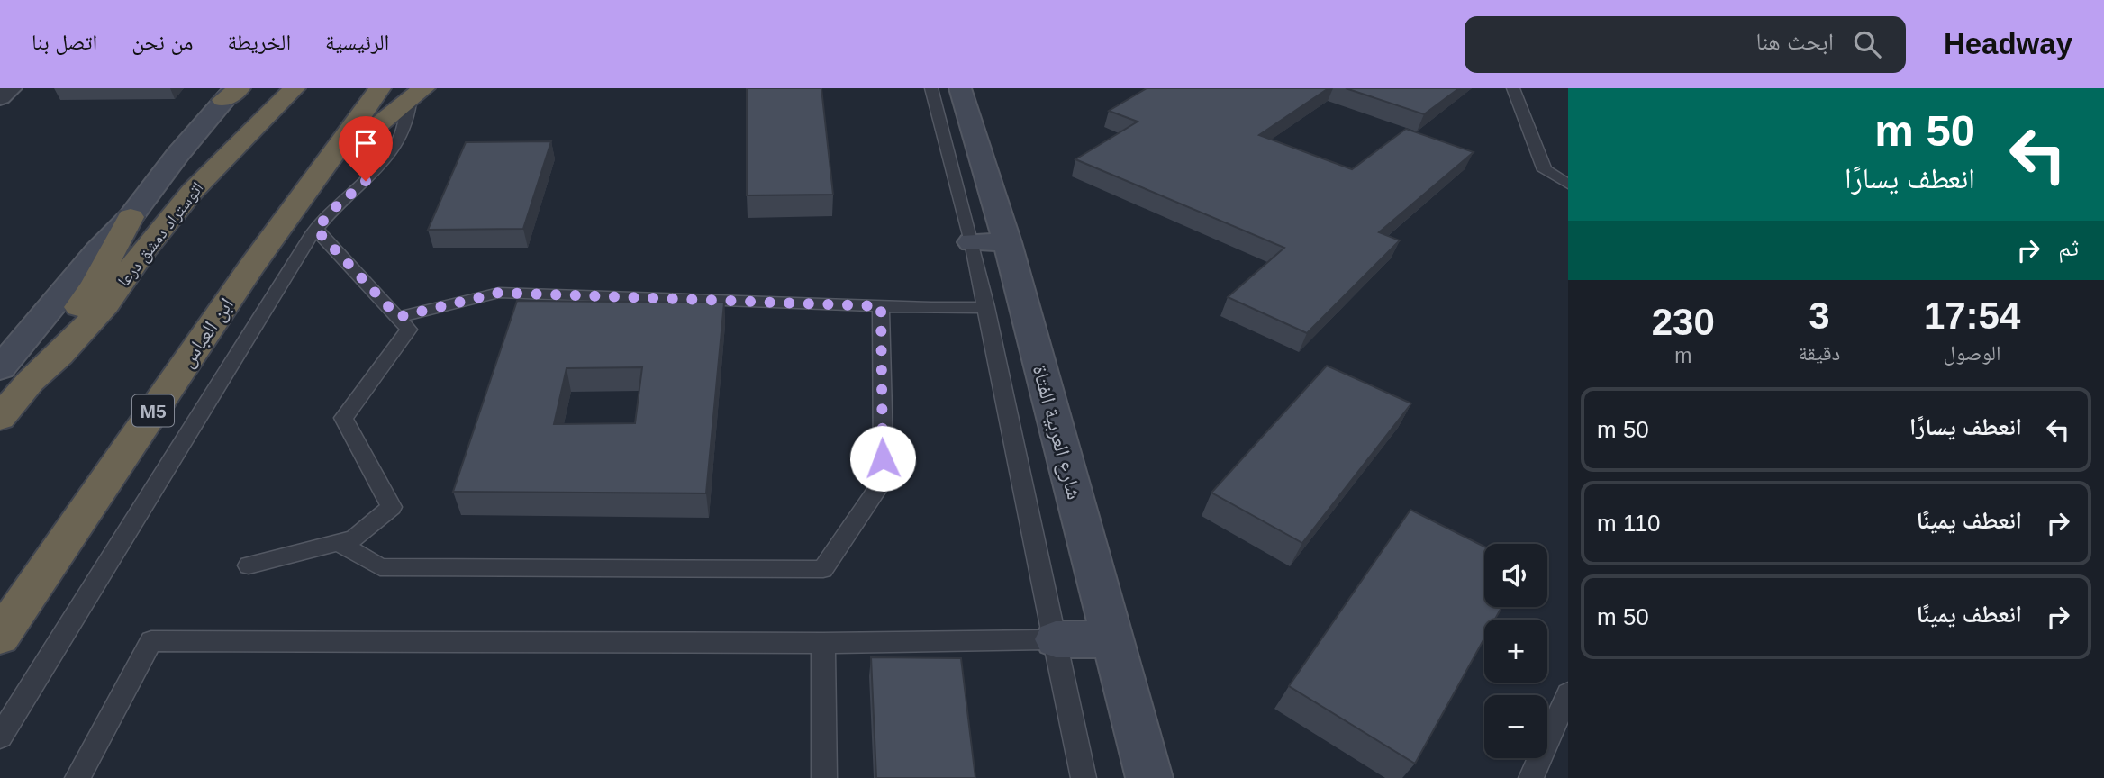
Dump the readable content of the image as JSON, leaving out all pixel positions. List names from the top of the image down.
{
  "streets": {
    "highway": ["اتوستراد دمشق درعا", "ابن العباس", "M5"],
    "street": ["شارع العربية الفتاة"]
  },
  "crossings": [
    ["ابن العباس", "M5"]
  ],
  "page": {
    "header": "Headway",
    "search": "ابحث هنا",
    "nav": [
      "الرئيسية",
      "الخريطة",
      "من نحن",
      "اتصل بنا"
    ],
    "turn": ["50 m", "انعطف يسارًا"],
    "then": "ثم",
    "eta": [
      "17:54",
      "الوصول",
      "3",
      "دقيقة",
      "230",
      "m"
    ],
    "list": [
      {
        "name": "انعطف يسارًا",
        "value": "50 m"
      },
      {
        "name": "انعطف يمينًا",
        "value": "110 m"
      },
      {
        "name": "انعطف يمينًا",
        "value": "50 m"
      }
    ],
    "map_buttons": ["+", "−"]
  }
}
